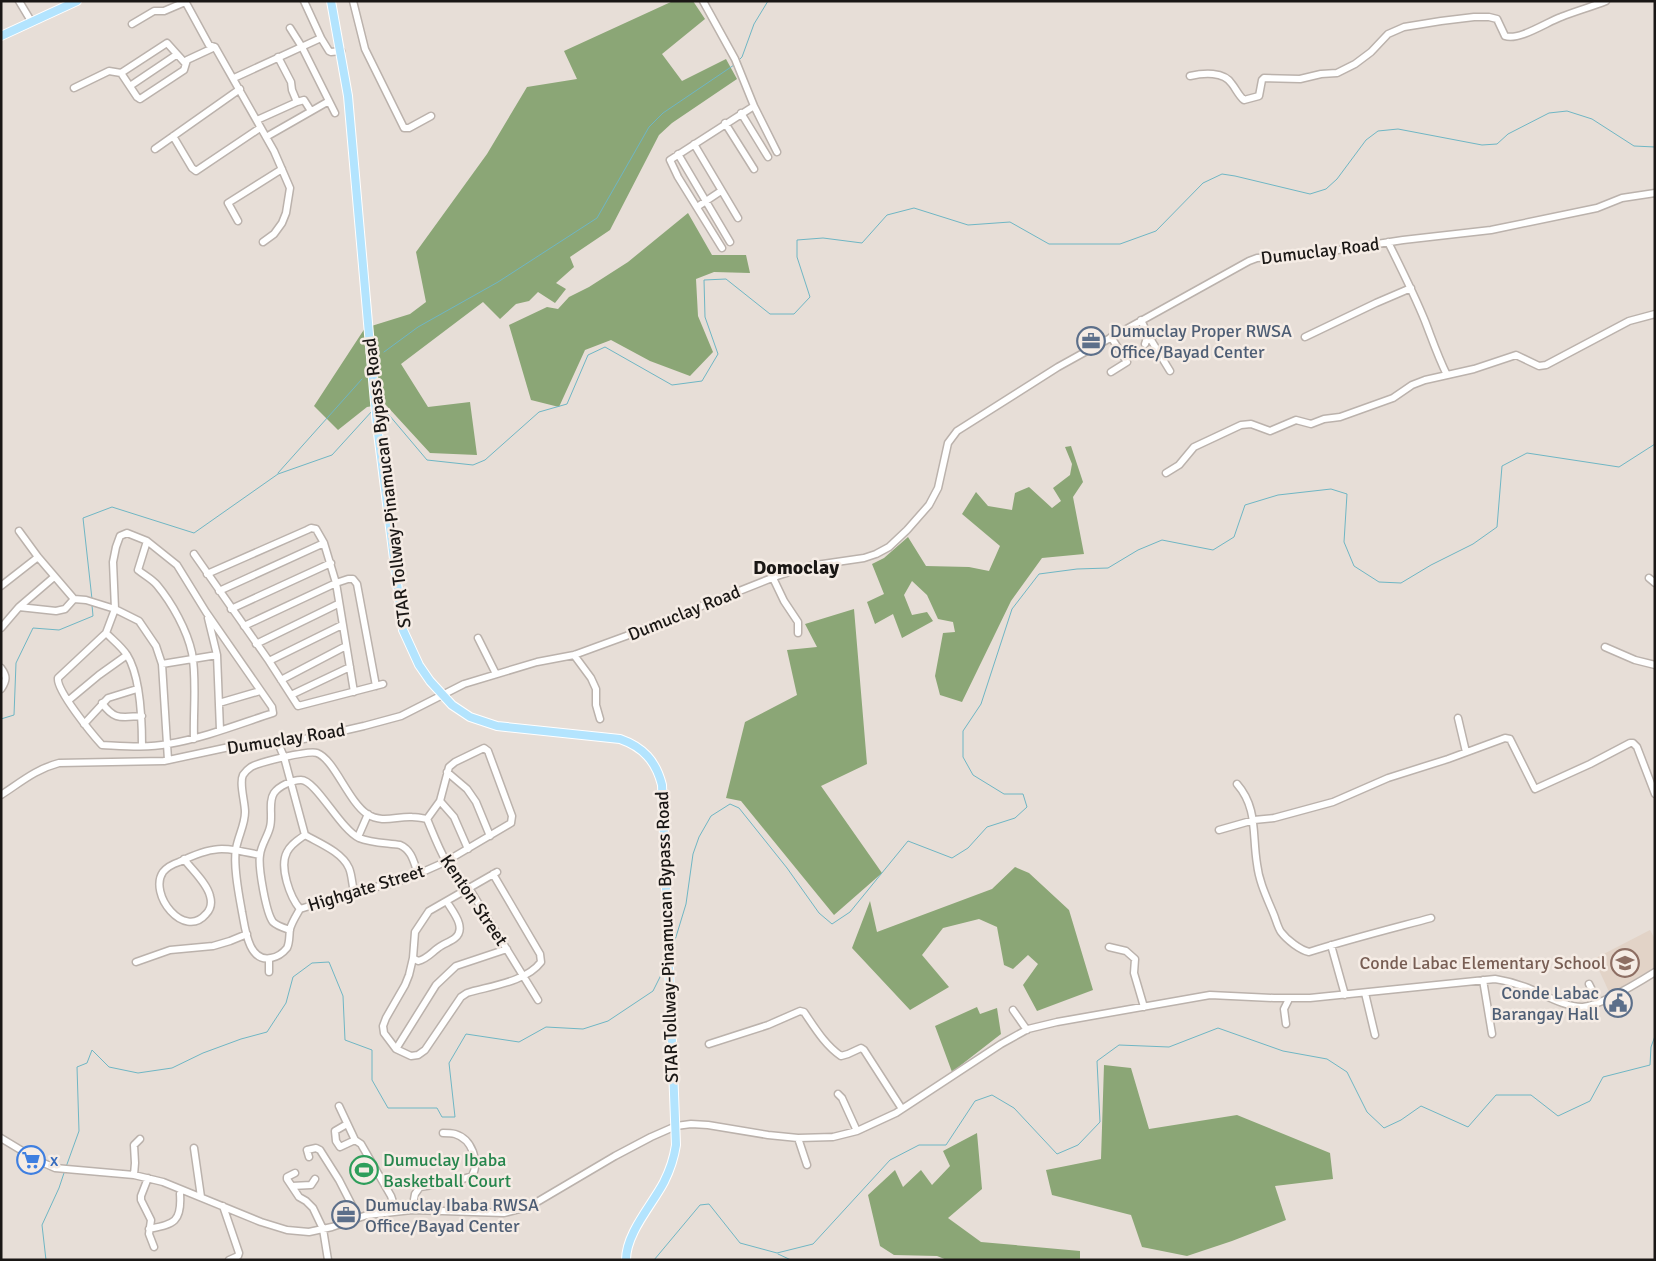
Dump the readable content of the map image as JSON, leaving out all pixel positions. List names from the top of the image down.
{
  "streets": {
    "main road": ["STAR Tollway-Pinamucan Bypass Road"],
    "street": ["Dumuclay Road", "Highgate Street", "Kenton Street"]
  },
  "crossings": [
    ["Dumuclay Road", "STAR Tollway-Pinamucan Bypass Road"],
    ["Highgate Street", "Kenton Street"]
  ],
  "districts": ["Domoclay"],
  "places": {
    "office": ["Dumuclay Proper RWSA Office/Bayad Center", "Dumuclay Ibaba RWSA Office/Bayad Center"],
    "school or university": ["Conde Labac Elementary School"],
    "public building": ["Conde Labac Barangay Hall"],
    "supermarket": ["x"],
    "sports": ["Dumuclay Ibaba Basketball Court"]
  }
}
